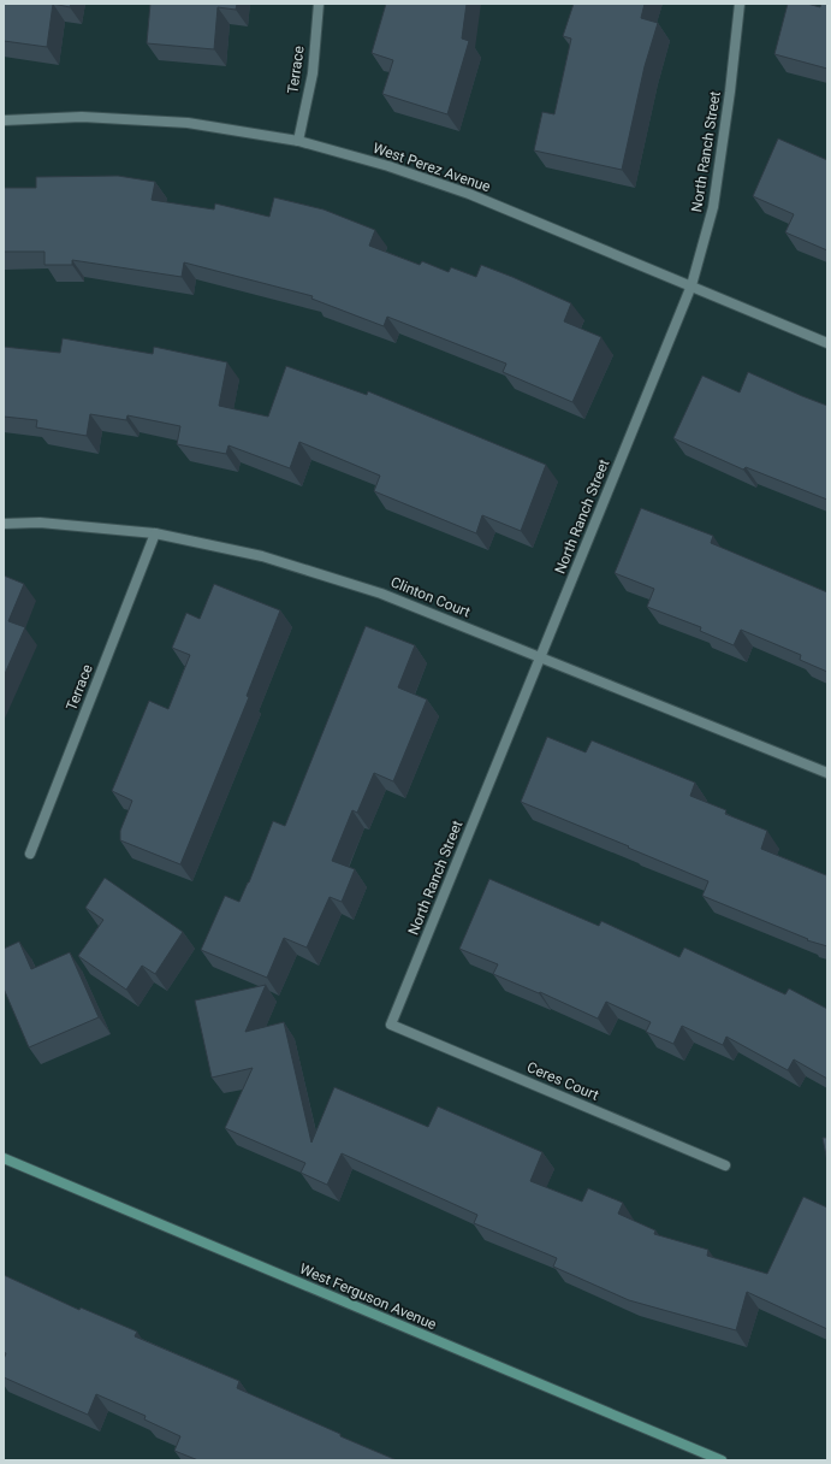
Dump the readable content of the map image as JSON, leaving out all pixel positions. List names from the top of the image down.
{
  "streets": {
    "street": [
      "Terrace",
      "North Ranch Street",
      "West Perez Avenue",
      "Clinton Court",
      "Ceres Court",
      "West Ferguson Avenue"
    ]
  },
  "crossings": [
    ["Terrace", "West Perez Avenue"],
    ["Terrace", "Clinton Court"],
    ["North Ranch Street", "West Perez Avenue"],
    ["North Ranch Street", "Clinton Court"],
    ["North Ranch Street", "Ceres Court"]
  ]
}
